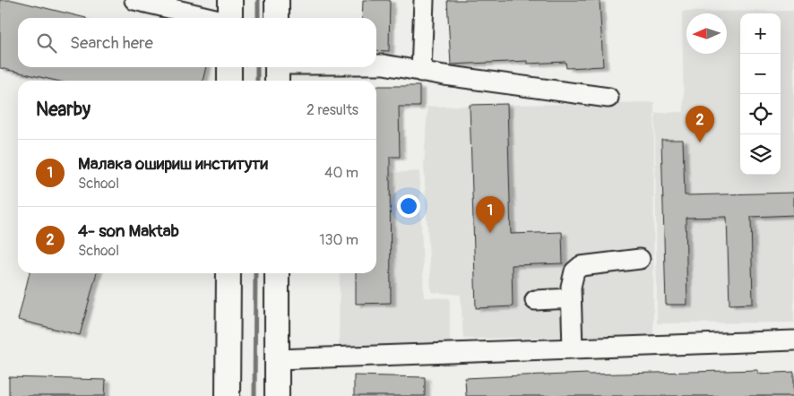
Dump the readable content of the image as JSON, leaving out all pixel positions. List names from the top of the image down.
{
  "north": "left",
  "page": {
    "map_buttons": ["+", "−"],
    "search": "Search here",
    "heading": ["Nearby", "2 results"],
    "pins": ["2", "1"],
    "list": [
      {
        "mark": "1",
        "name": "Малака ошириш институти",
        "note": "School",
        "value": "40 m"
      },
      {
        "mark": "2",
        "name": "4- son Maktab",
        "note": "School",
        "value": "130 m"
      }
    ]
  }
}
